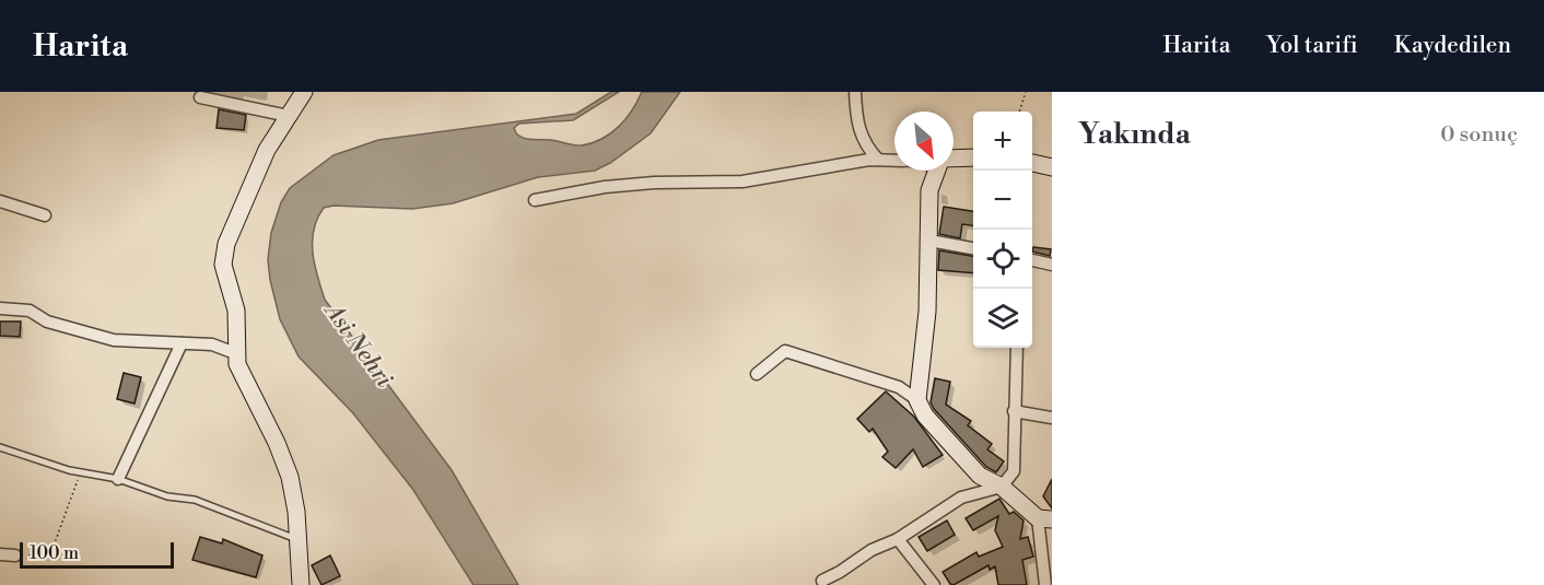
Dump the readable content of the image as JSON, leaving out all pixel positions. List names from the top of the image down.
{
  "water": ["Asi Nehri"],
  "scale_bar": "100 m",
  "north": "bottom right",
  "page": {
    "header": "Harita",
    "nav": ["Harita", "Yol tarifi", "Kaydedilen"],
    "heading": ["Yakında", "0 sonuç"],
    "map_buttons": ["+", "−"],
    "scale": "100 m"
  }
}
